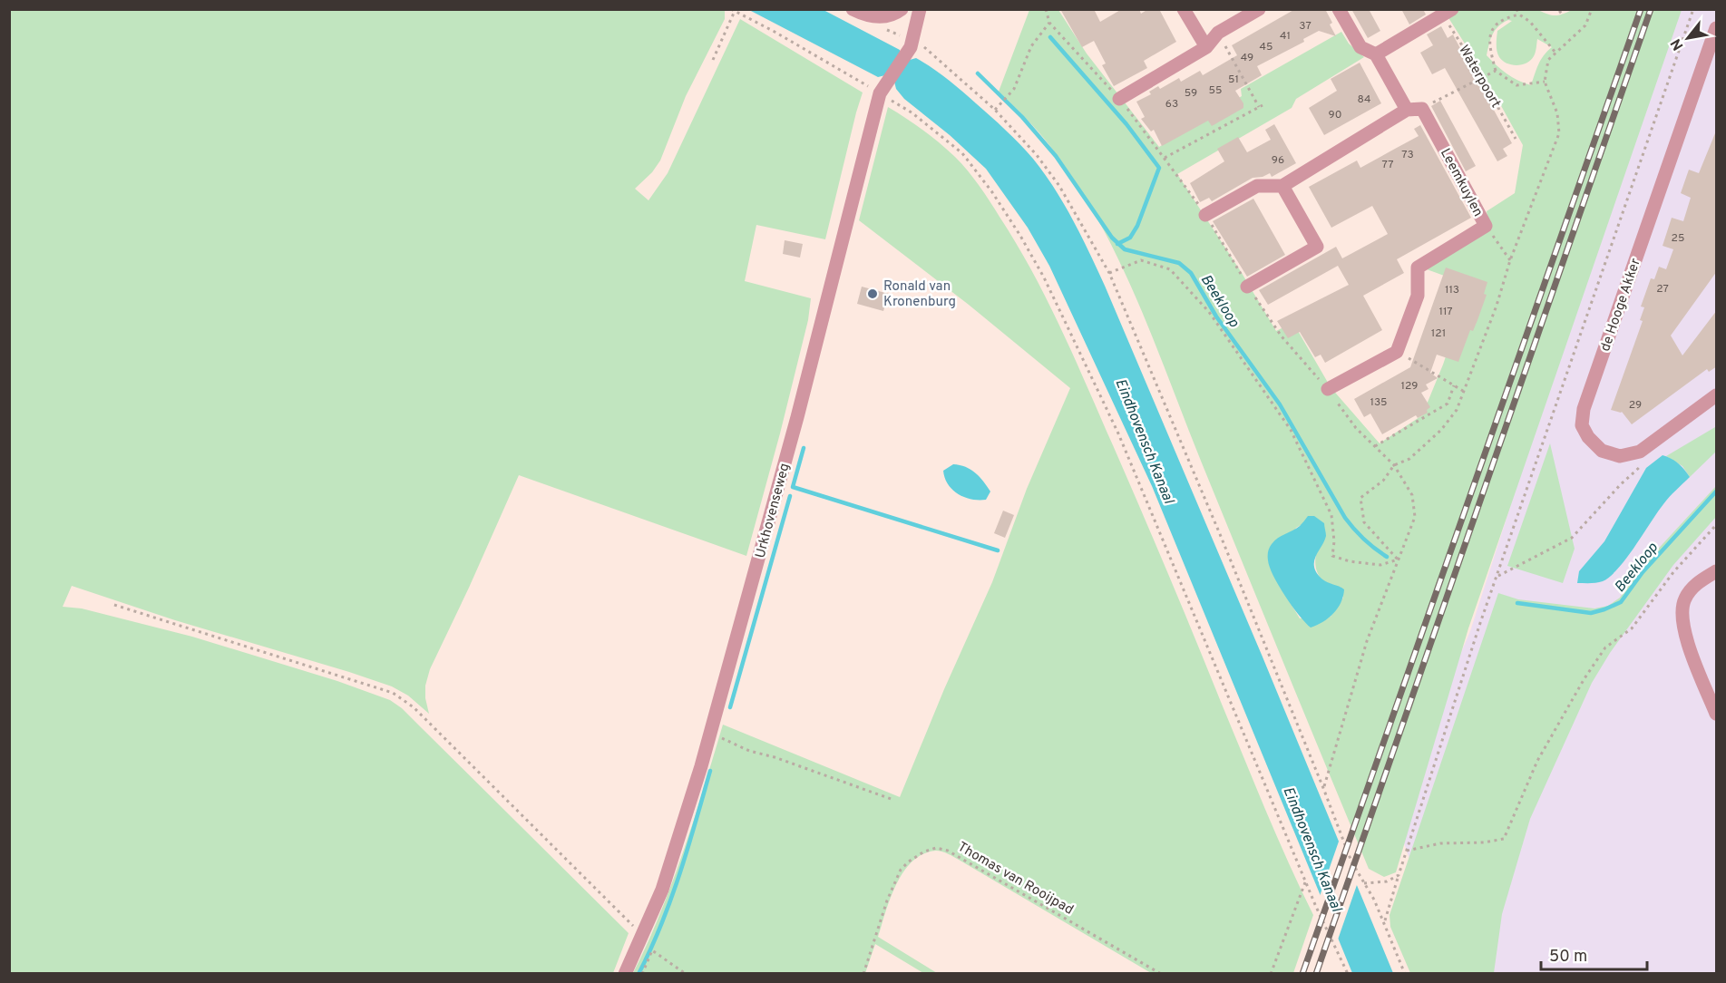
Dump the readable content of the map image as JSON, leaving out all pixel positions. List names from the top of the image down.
{
  "streets": {
    "street": ["Leemkuylen", "de Hooge Akker", "Urkhovenseweg"],
    "path": ["Waterpoort", "Thomas van Rooijpad"]
  },
  "water": ["Beekloop", "Eindhovensch Kanaal"],
  "places": ["Ronald van Kronenburg"],
  "house_numbers": [
    "37",
    "41",
    "45",
    "49",
    "51",
    "55",
    "59",
    "84",
    "63",
    "90",
    "73",
    "96",
    "77",
    "25",
    "27",
    "113",
    "117",
    "121",
    "129",
    "135",
    "29"
  ],
  "scale_bar": "50 m",
  "north": "bottom left"
}
